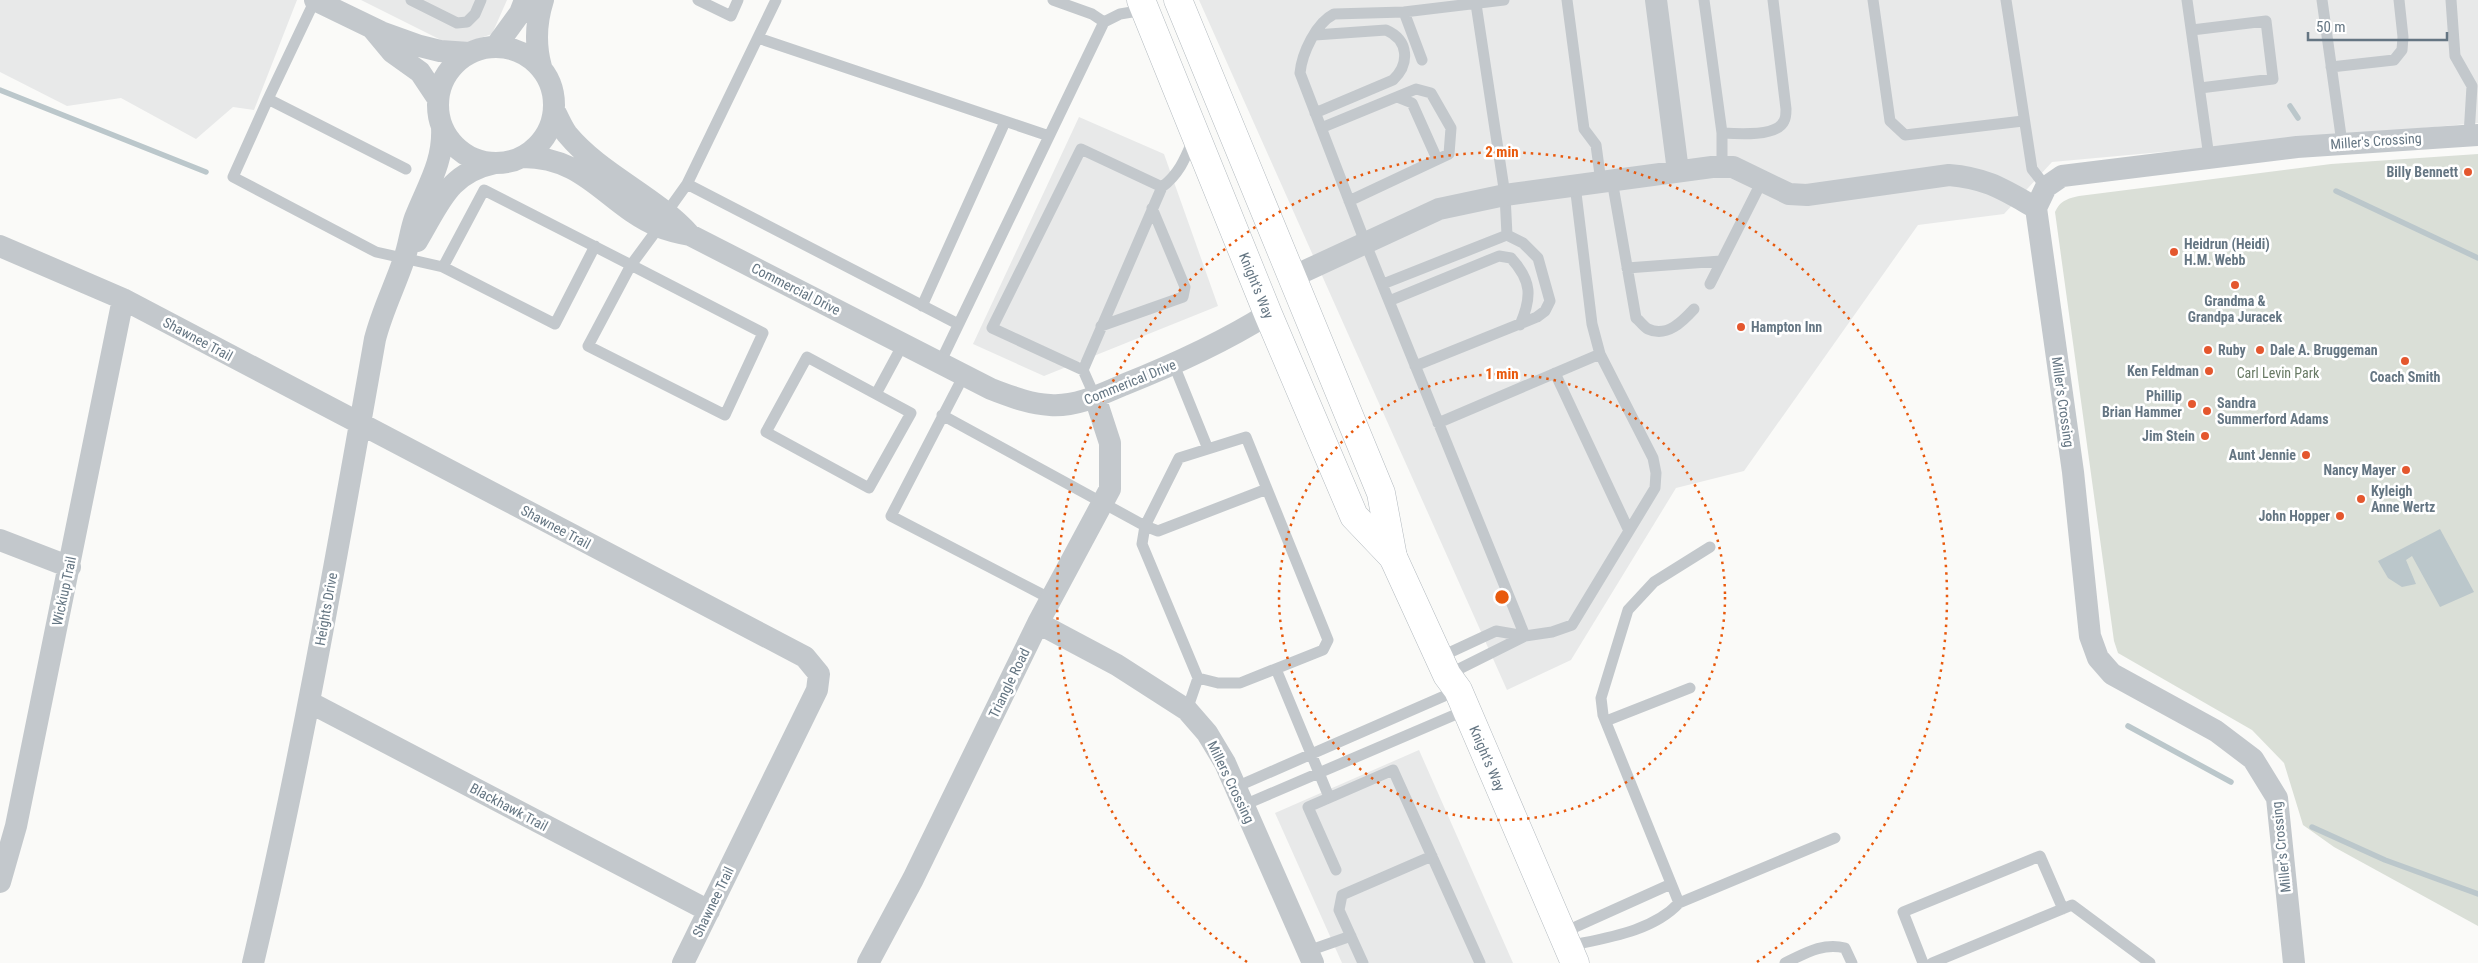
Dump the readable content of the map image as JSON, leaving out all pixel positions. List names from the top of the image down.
{
  "streets": {
    "main road": ["Knight's Way"],
    "street": [
      "Miller's Crossing",
      "Commercial Drive",
      "Shawnee Trail",
      "Commerical Drive",
      "Wickiup Trail",
      "Heights Drive",
      "Triangle Road",
      "Millers Crossing",
      "Blackhawk Trail"
    ]
  },
  "crossings": [
    ["Knight's Way", "Commerical Drive"],
    ["Commercial Drive", "Commerical Drive"],
    ["Shawnee Trail", "Wickiup Trail"],
    ["Shawnee Trail", "Heights Drive"],
    ["Shawnee Trail", "Blackhawk Trail"],
    ["Commerical Drive", "Triangle Road"],
    ["Heights Drive", "Blackhawk Trail"],
    ["Triangle Road", "Millers Crossing"]
  ],
  "parks": ["Carl Levin Park"],
  "places": [
    "Billy Bennett",
    "Heidrun (Heidi) H.M. Webb",
    "Grandma & Grandpa Juracek",
    "Hampton Inn",
    "Ruby",
    "Dale A. Bruggeman",
    "Coach Smith",
    "Ken Feldman",
    "Phillip Brian Hammer",
    "Sandra Summerford Adams",
    "Jim Stein",
    "Aunt Jennie",
    "Nancy Mayer",
    "Kyleigh Anne Wertz",
    "John Hopper"
  ],
  "scale_bar": "50 m",
  "rings": ["2 min", "1 min"]
}
